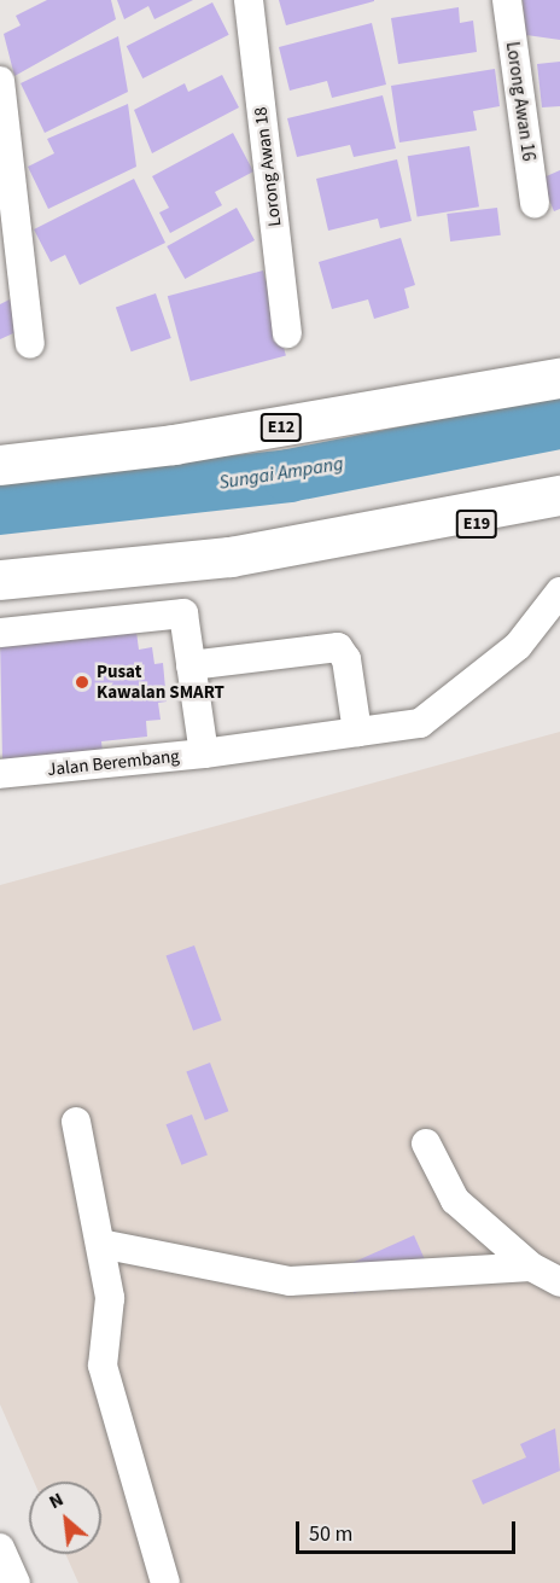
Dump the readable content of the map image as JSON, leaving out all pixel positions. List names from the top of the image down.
{
  "streets": {
    "highway": ["E12", "E19"],
    "street": ["Lorong Awan 16", "Lorong Awan 18", "Jalan Berembang"]
  },
  "water": ["Sungai Ampang"],
  "places": ["Pusat Kawalan SMART"],
  "scale_bar": "50 m",
  "north": "top left"
}
